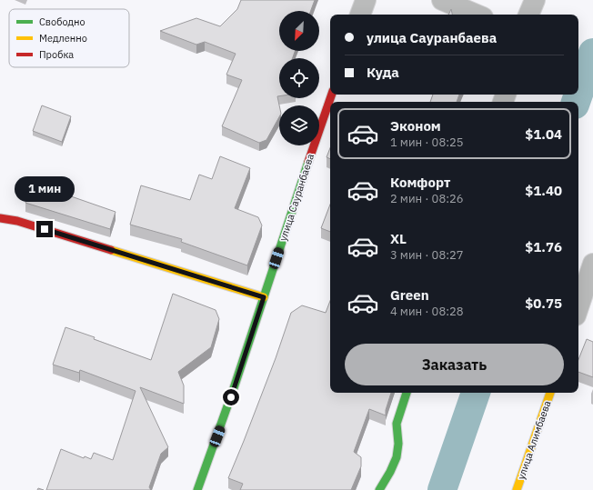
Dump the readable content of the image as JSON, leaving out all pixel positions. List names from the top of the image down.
{
  "streets": {
    "street": ["улица Сауранбаева", "улица Алимбаева"]
  },
  "legend": ["Свободно", "Медленно", "Пробка"],
  "north": "bottom left",
  "page": {
    "banner": ["улица Сауранбаева", "Куда"],
    "list": [
      {
        "name": "Эконом",
        "note": "1 мин · 08:25",
        "value": "$1.04"
      },
      {
        "name": "Комфорт",
        "note": "2 мин · 08:26",
        "value": "$1.40"
      },
      {
        "name": "XL",
        "note": "3 мин · 08:27",
        "value": "$1.76"
      },
      {
        "name": "Green",
        "note": "4 мин · 08:28",
        "value": "$0.75"
      }
    ],
    "bubble": "1 мин",
    "buttons": "Заказать"
  }
}
